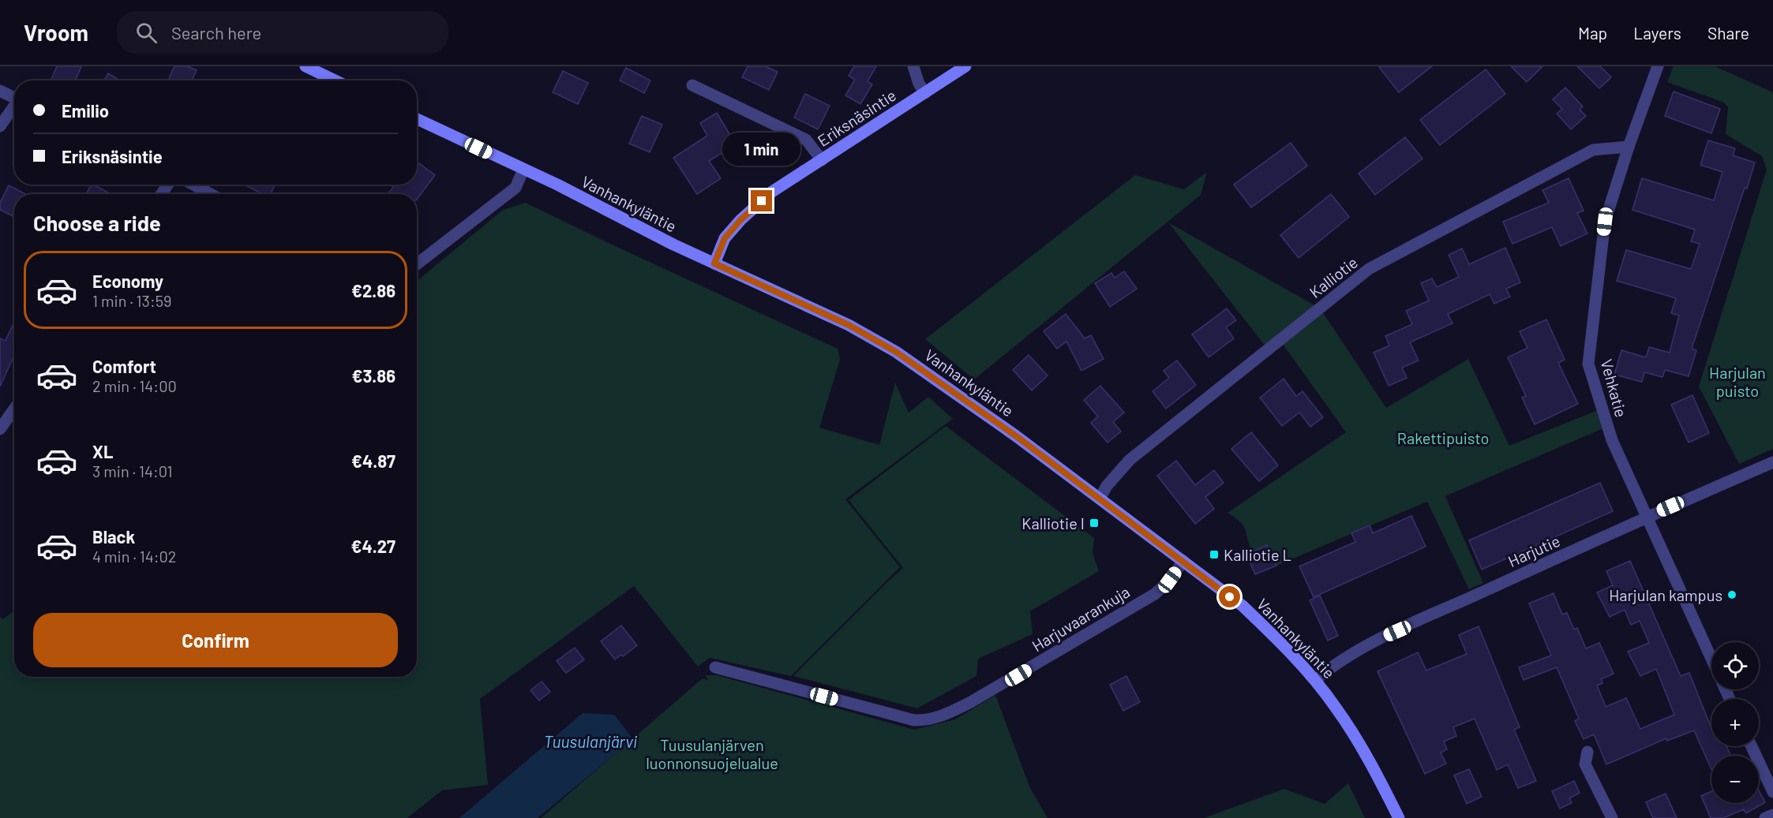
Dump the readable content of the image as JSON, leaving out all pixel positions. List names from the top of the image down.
{
  "streets": {
    "street": [
      "Eriksnäsintie",
      "Vanhankyläntie",
      "Kalliotie",
      "Vehkatie",
      "Harjutie",
      "Harjuvaarankuja"
    ]
  },
  "crossings": [
    ["Eriksnäsintie", "Vanhankyläntie"],
    ["Vanhankyläntie", "Kalliotie"],
    ["Vanhankyläntie", "Harjutie"],
    ["Vanhankyläntie", "Harjuvaarankuja"],
    ["Kalliotie", "Vehkatie"],
    ["Vehkatie", "Harjutie"]
  ],
  "water": ["Tuusulanjärvi"],
  "parks": ["Harjulan puisto", "Rakettipuisto", "Tuusulanjärven luonnonsuojelualue"],
  "places": {
    "transit": ["Kalliotie I", "Kalliotie L"],
    "other": ["Harjulan kampus"]
  },
  "page": {
    "header": "Vroom",
    "search": "Search here",
    "nav": ["Map", "Layers", "Share"],
    "banner": ["Emilio", "Eriksnäsintie"],
    "bubble": "1 min",
    "heading": "Choose a ride",
    "list": [
      {
        "name": "Economy",
        "note": "1 min · 13:59",
        "value": "€2.86"
      },
      {
        "name": "Comfort",
        "note": "2 min · 14:00",
        "value": "€3.86"
      },
      {
        "name": "XL",
        "note": "3 min · 14:01",
        "value": "€4.87"
      },
      {
        "name": "Black",
        "note": "4 min · 14:02",
        "value": "€4.27"
      }
    ],
    "buttons": "Confirm",
    "map_buttons": ["+", "−"]
  }
}
